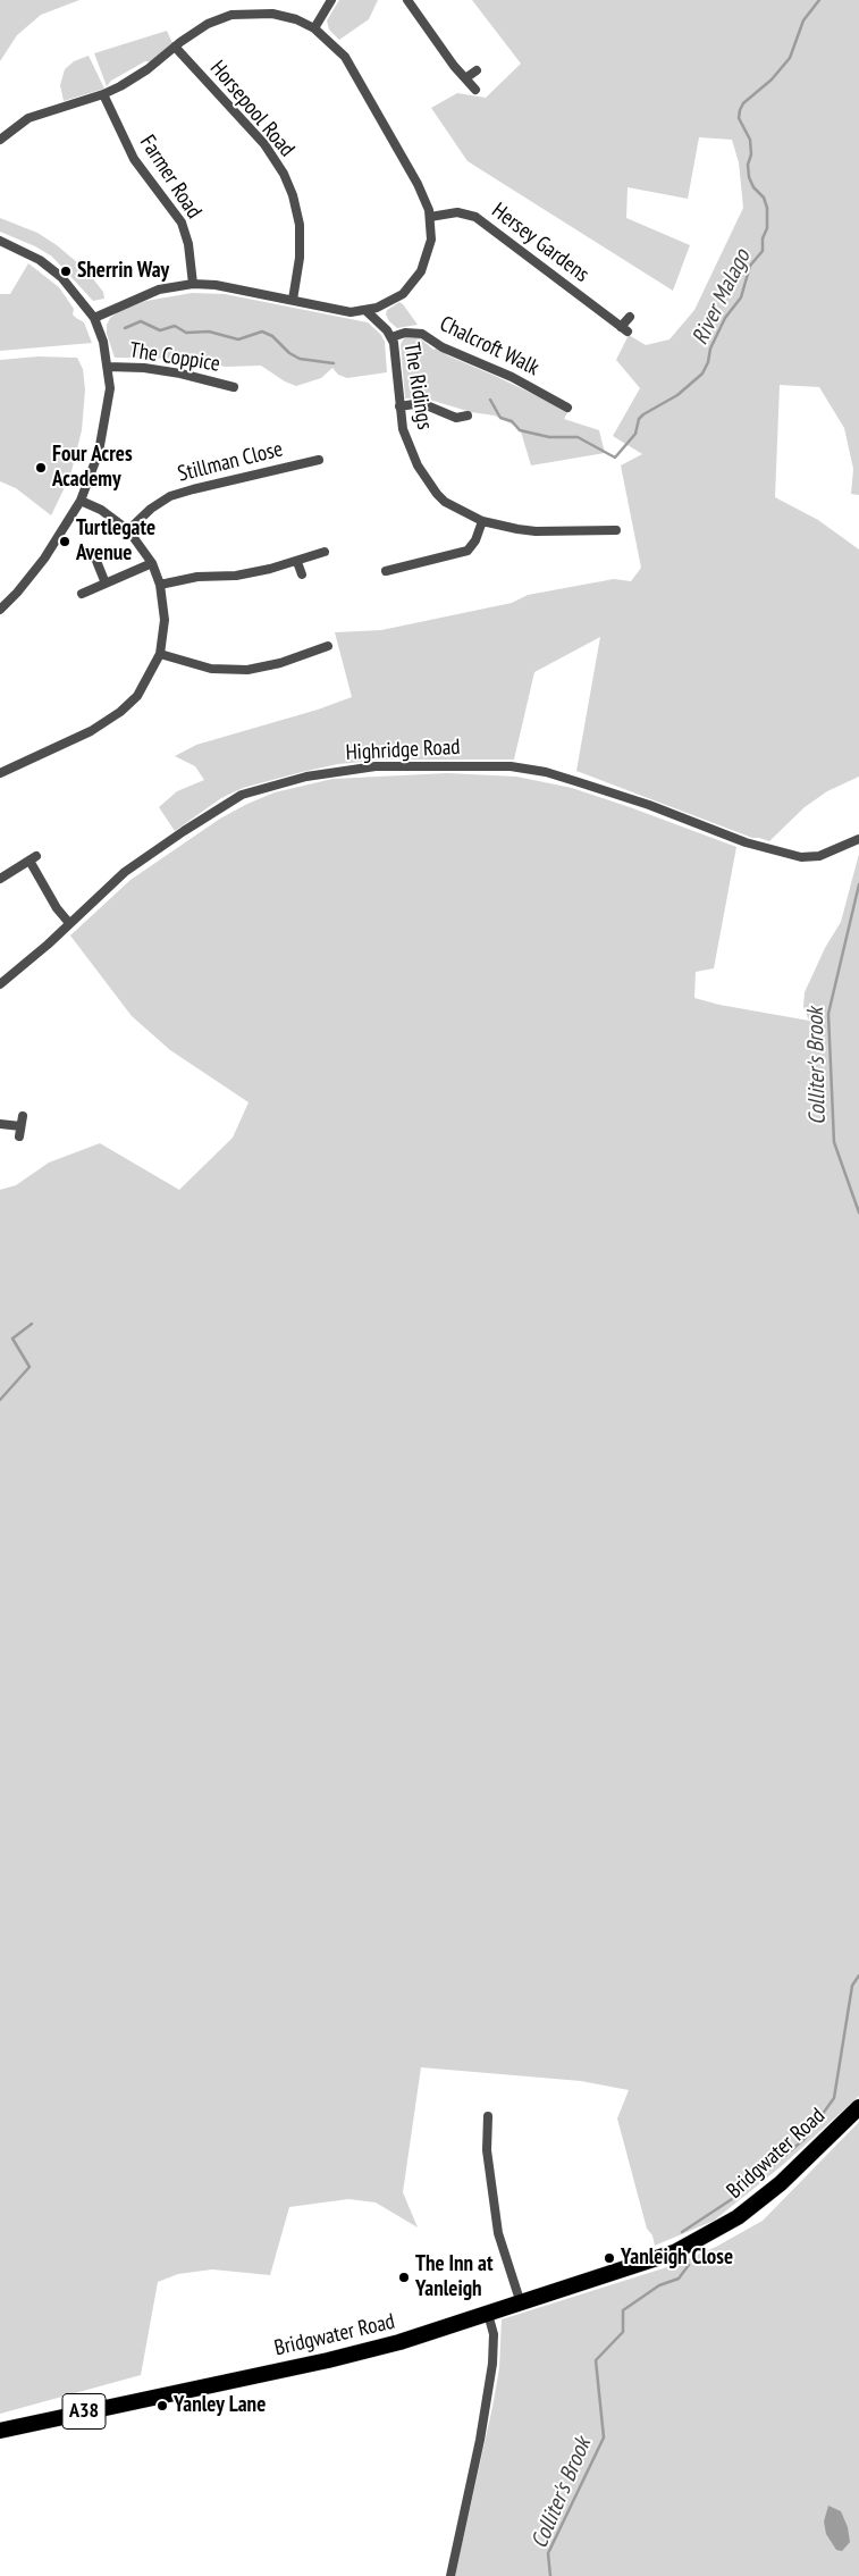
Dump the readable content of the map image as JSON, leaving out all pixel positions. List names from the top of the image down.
{
  "streets": {
    "highway": ["Bridgwater Road", "A38"],
    "street": [
      "Horsepool Road",
      "Farmer Road",
      "Hersey Gardens",
      "Chalcroft Walk",
      "The Coppice",
      "The Ridings",
      "Stillman Close",
      "Highridge Road"
    ]
  },
  "crossings": [
    ["Chalcroft Walk", "The Ridings"]
  ],
  "water": ["River Malago", "Colliter's Brook"],
  "places": [
    "Sherrin Way",
    "Four Acres Academy",
    "Turtlegate Avenue",
    "Yanleigh Close",
    "The Inn at Yanleigh",
    "Yanley Lane"
  ]
}
